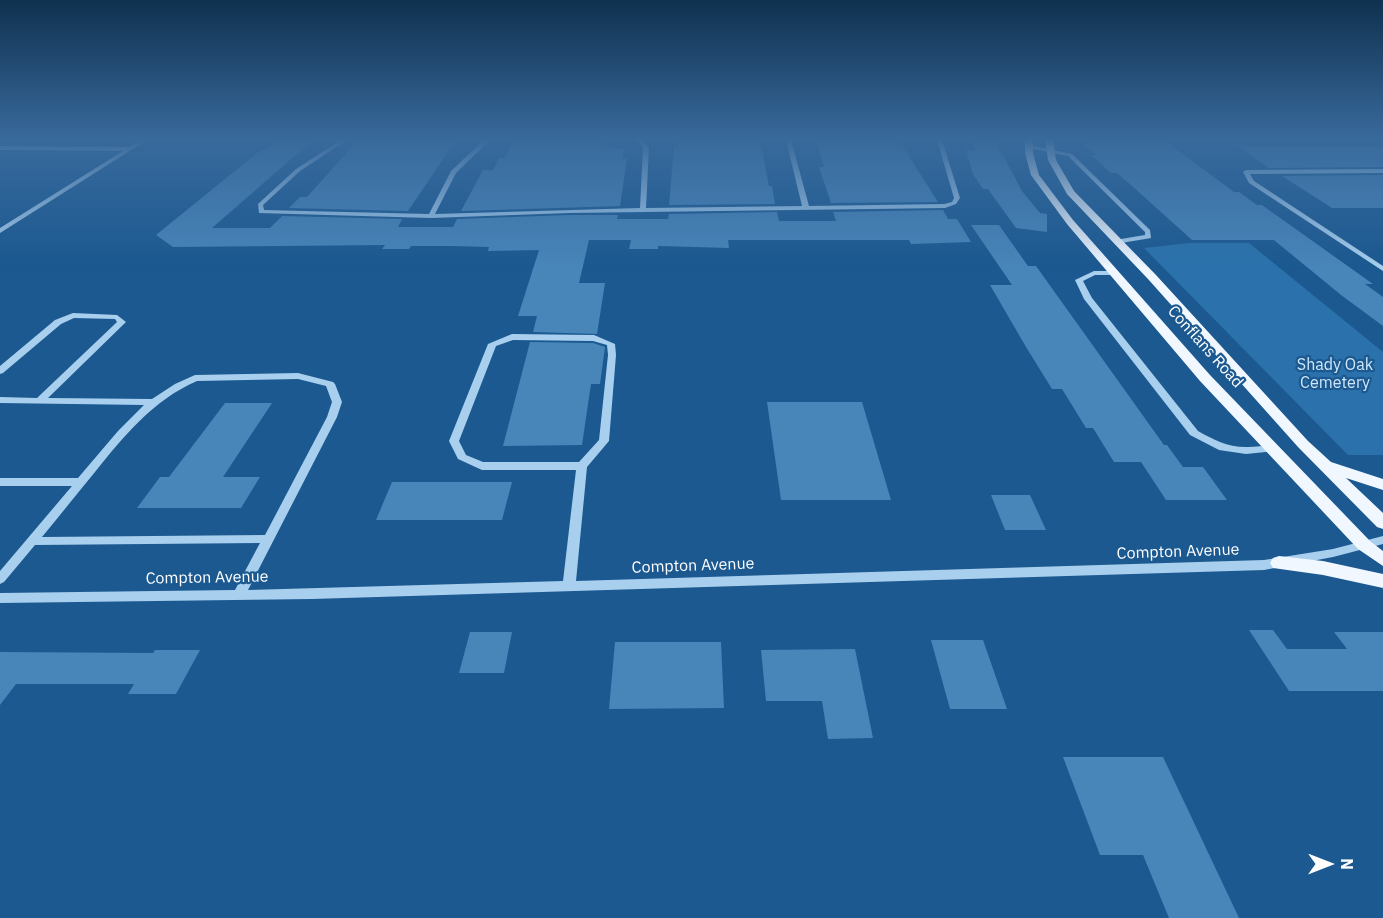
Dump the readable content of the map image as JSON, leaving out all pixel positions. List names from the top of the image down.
{
  "streets": {
    "main road": ["Conflans Road"],
    "street": ["Compton Avenue"]
  },
  "crossings": [
    ["Conflans Road", "Compton Avenue"]
  ],
  "parks": ["Shady Oak Cemetery"],
  "north": "right"
}
